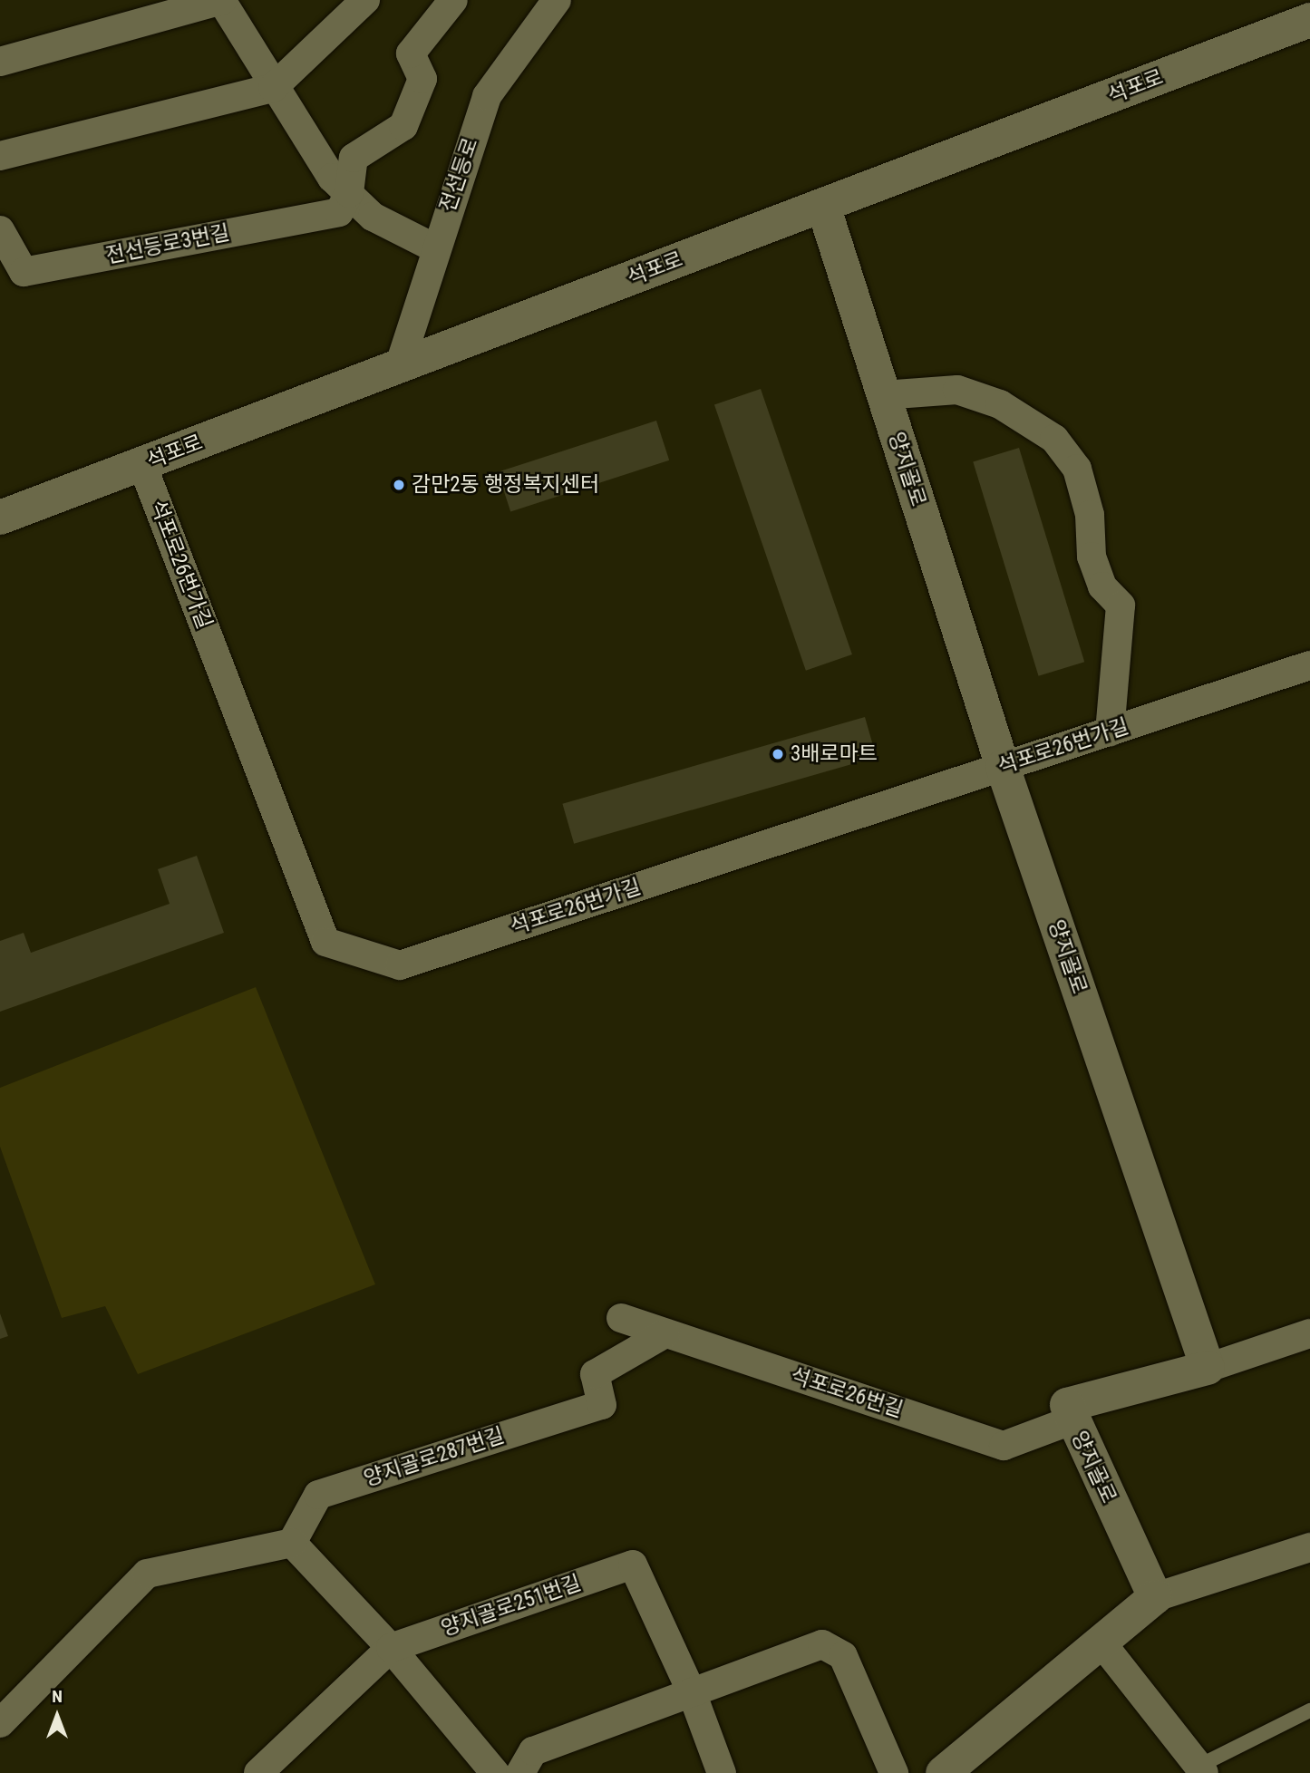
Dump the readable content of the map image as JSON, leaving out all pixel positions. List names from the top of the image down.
{
  "streets": {
    "street": [
      "석포로",
      "전선등로",
      "전선등로3번길",
      "양지골로",
      "석포로26번가길",
      "석포로26번길",
      "양지골로287번길",
      "양지골로251번길"
    ]
  },
  "crossings": [
    ["석포로", "전선등로"],
    ["석포로", "양지골로"],
    ["석포로", "석포로26번가길"],
    ["양지골로", "석포로26번가길"],
    ["양지골로", "석포로26번길"],
    ["석포로26번길", "양지골로287번길"]
  ],
  "places": ["감만2동 행정복지센터", "3배로마트"],
  "north": "top"
}
